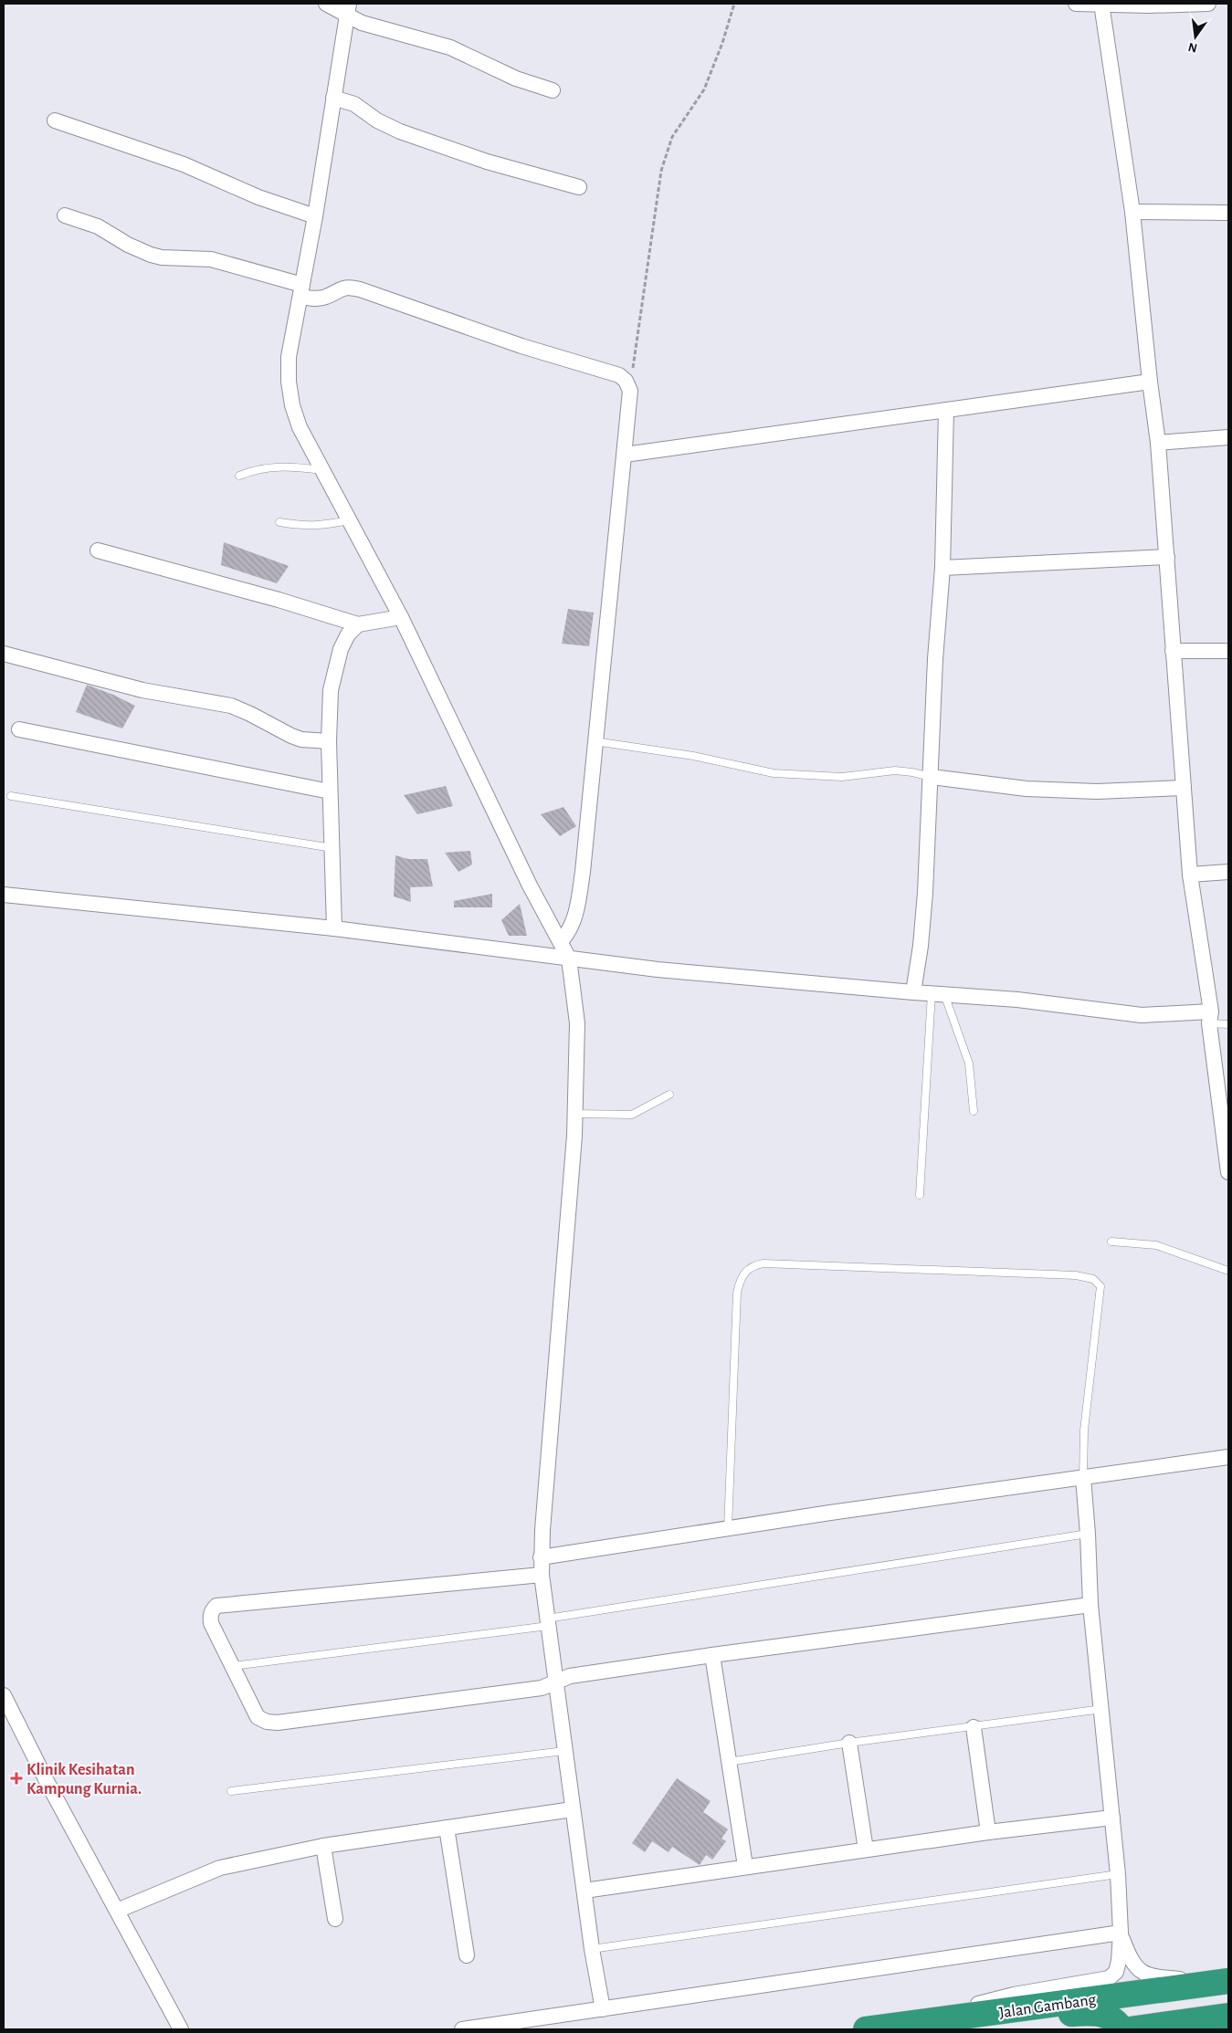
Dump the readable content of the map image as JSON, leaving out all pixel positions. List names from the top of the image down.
{
  "streets": {
    "highway": ["Jalan Gambang"]
  },
  "places": {
    "health": ["Klinik Kesihatan Kampung Kurnia."]
  },
  "north": "bottom"
}
